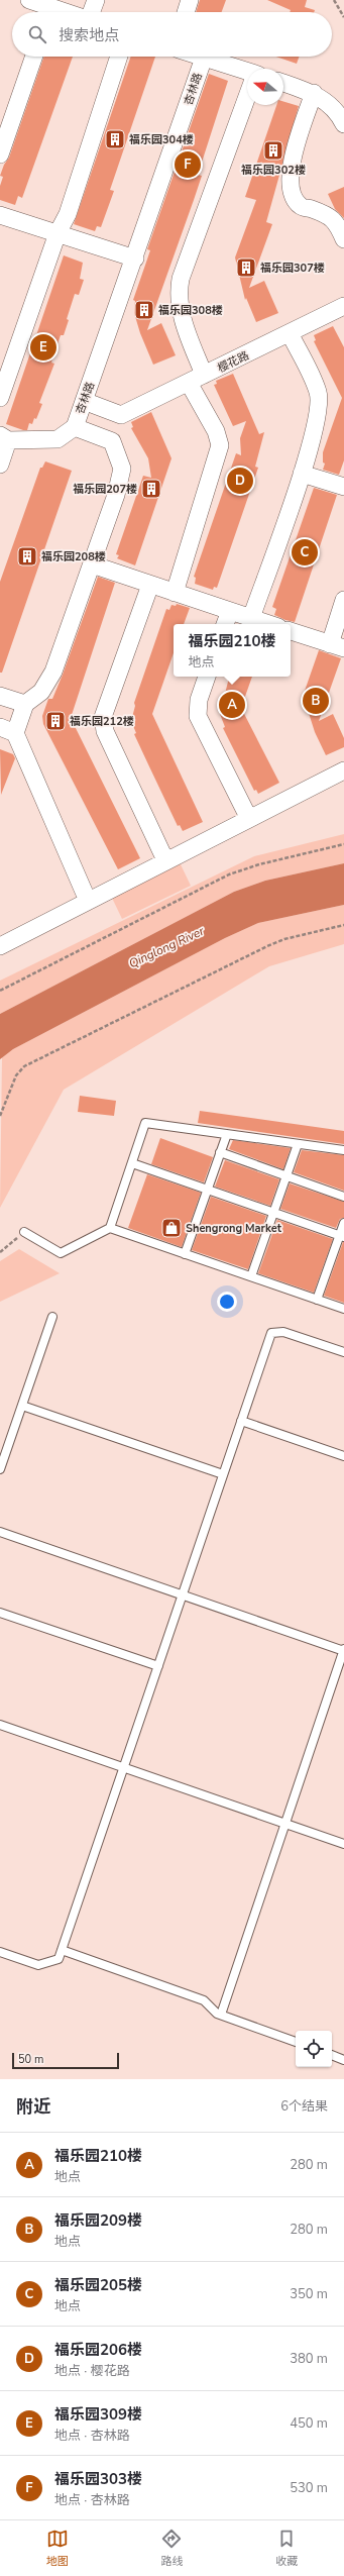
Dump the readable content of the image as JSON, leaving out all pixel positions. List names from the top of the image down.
{
  "streets": {
    "street": ["杏林路", "樱花路"]
  },
  "water": ["Qinglong River"],
  "places": {
    "building": [
      "福乐园304楼",
      "福乐园302楼",
      "福乐园307楼",
      "福乐园308楼",
      "福乐园207楼",
      "福乐园208楼",
      "福乐园212楼"
    ],
    "shop": ["Shengrong Market"]
  },
  "scale_bar": "50 m",
  "north": "left",
  "page": {
    "search": "搜索地点",
    "pins": [
      "F",
      "E",
      "D",
      "C",
      "B",
      "A"
    ],
    "popup": ["福乐园210楼", "地点"],
    "scale": "50 m",
    "heading": ["附近", "6个结果"],
    "list": [
      {
        "mark": "A",
        "name": "福乐园210楼",
        "note": "地点",
        "value": "280 m"
      },
      {
        "mark": "B",
        "name": "福乐园209楼",
        "note": "地点",
        "value": "280 m"
      },
      {
        "mark": "C",
        "name": "福乐园205楼",
        "note": "地点",
        "value": "350 m"
      },
      {
        "mark": "D",
        "name": "福乐园206楼",
        "note": "地点 · 樱花路",
        "value": "380 m"
      },
      {
        "mark": "E",
        "name": "福乐园309楼",
        "note": "地点 · 杏林路",
        "value": "450 m"
      },
      {
        "mark": "F",
        "name": "福乐园303楼",
        "note": "地点 · 杏林路",
        "value": "530 m"
      }
    ],
    "nav": ["地图", "路线", "收藏"]
  }
}
